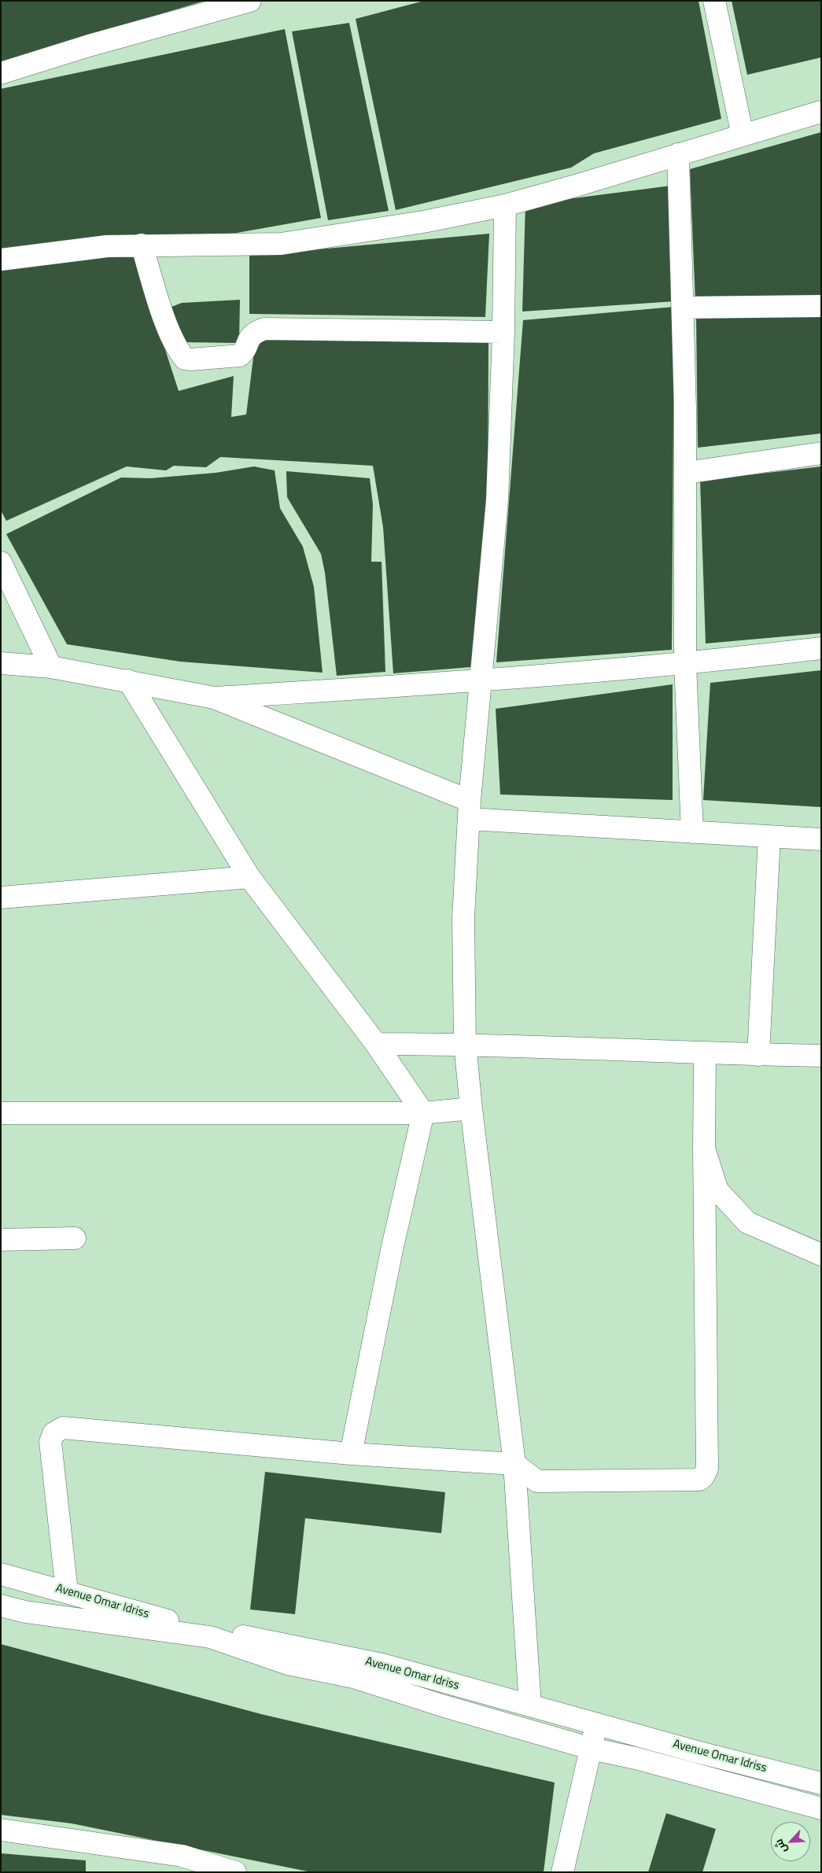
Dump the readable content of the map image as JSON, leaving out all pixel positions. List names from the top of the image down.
{
  "streets": {
    "street": ["Avenue Omar Idriss"]
  },
  "north": "bottom left"
}
